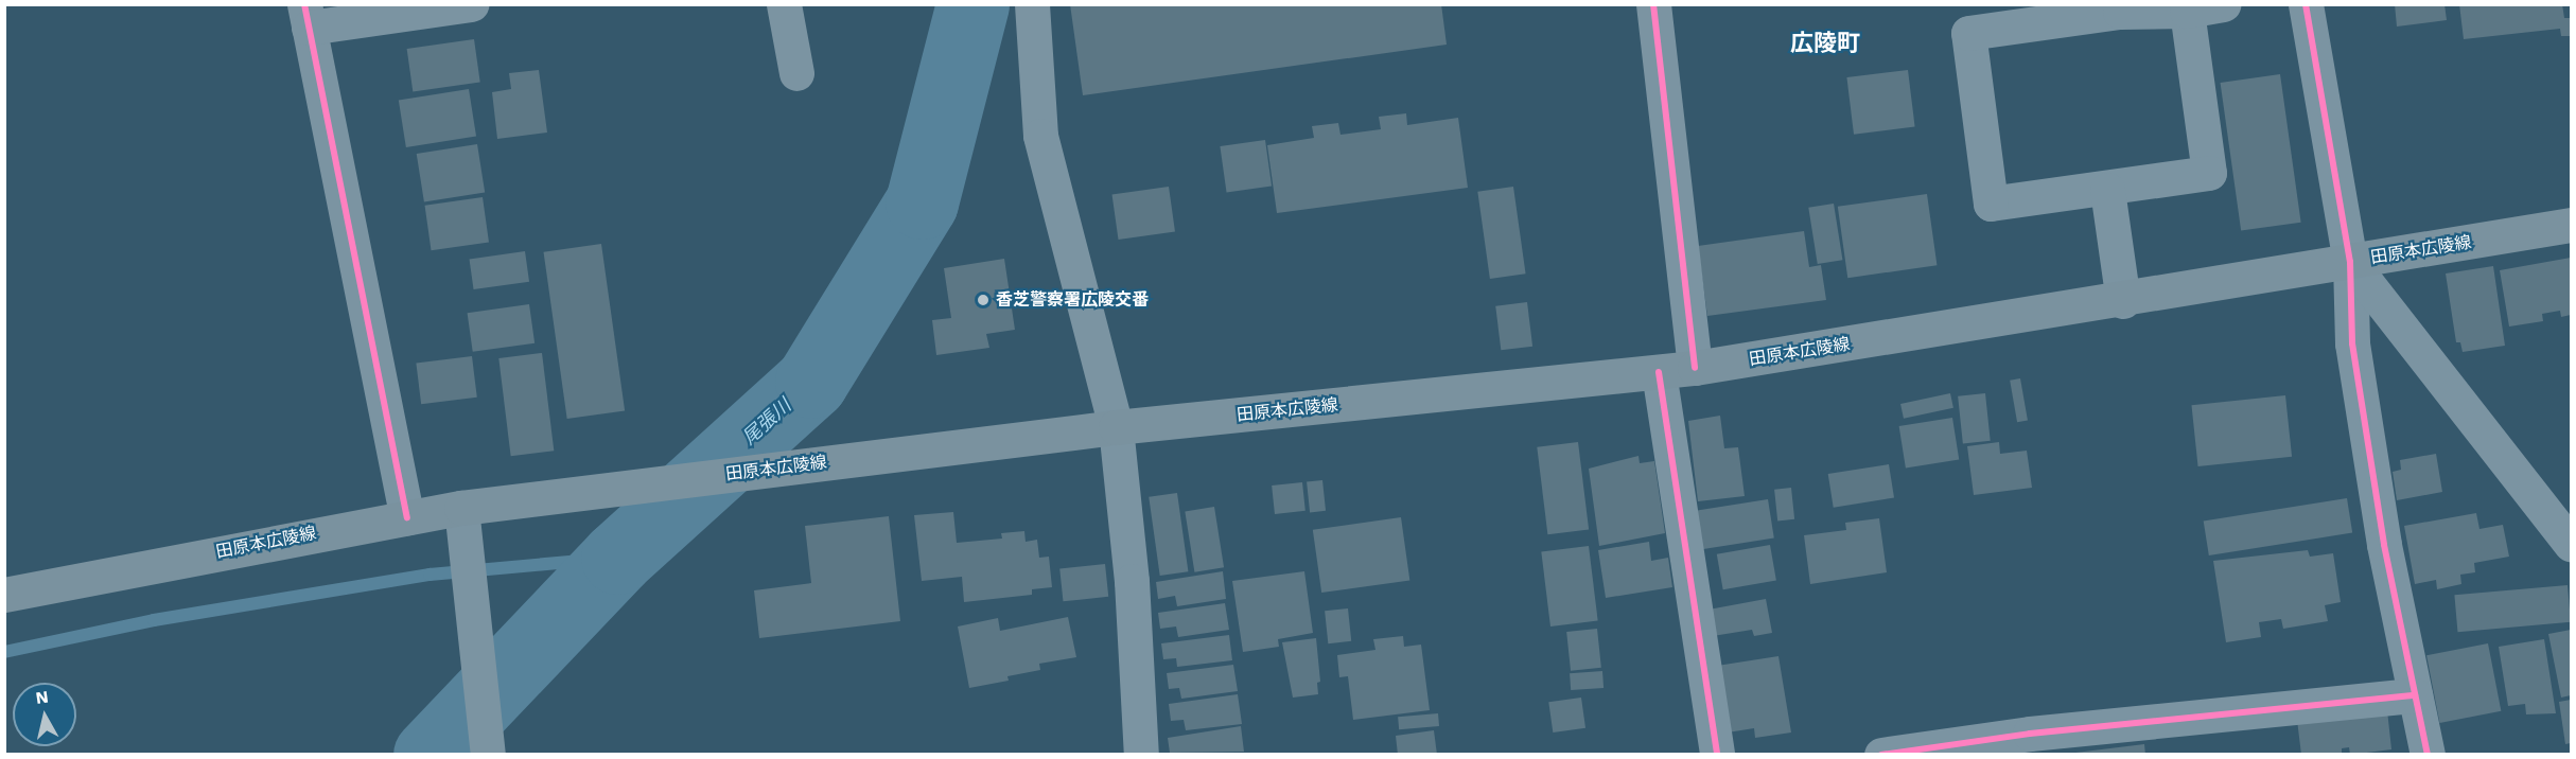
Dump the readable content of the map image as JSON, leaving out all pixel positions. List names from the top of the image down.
{
  "streets": {
    "main road": ["田原本広陵線"]
  },
  "districts": ["広陵町"],
  "water": ["尾張川"],
  "places": ["香芝警察署広陵交番"],
  "north": "top"
}
